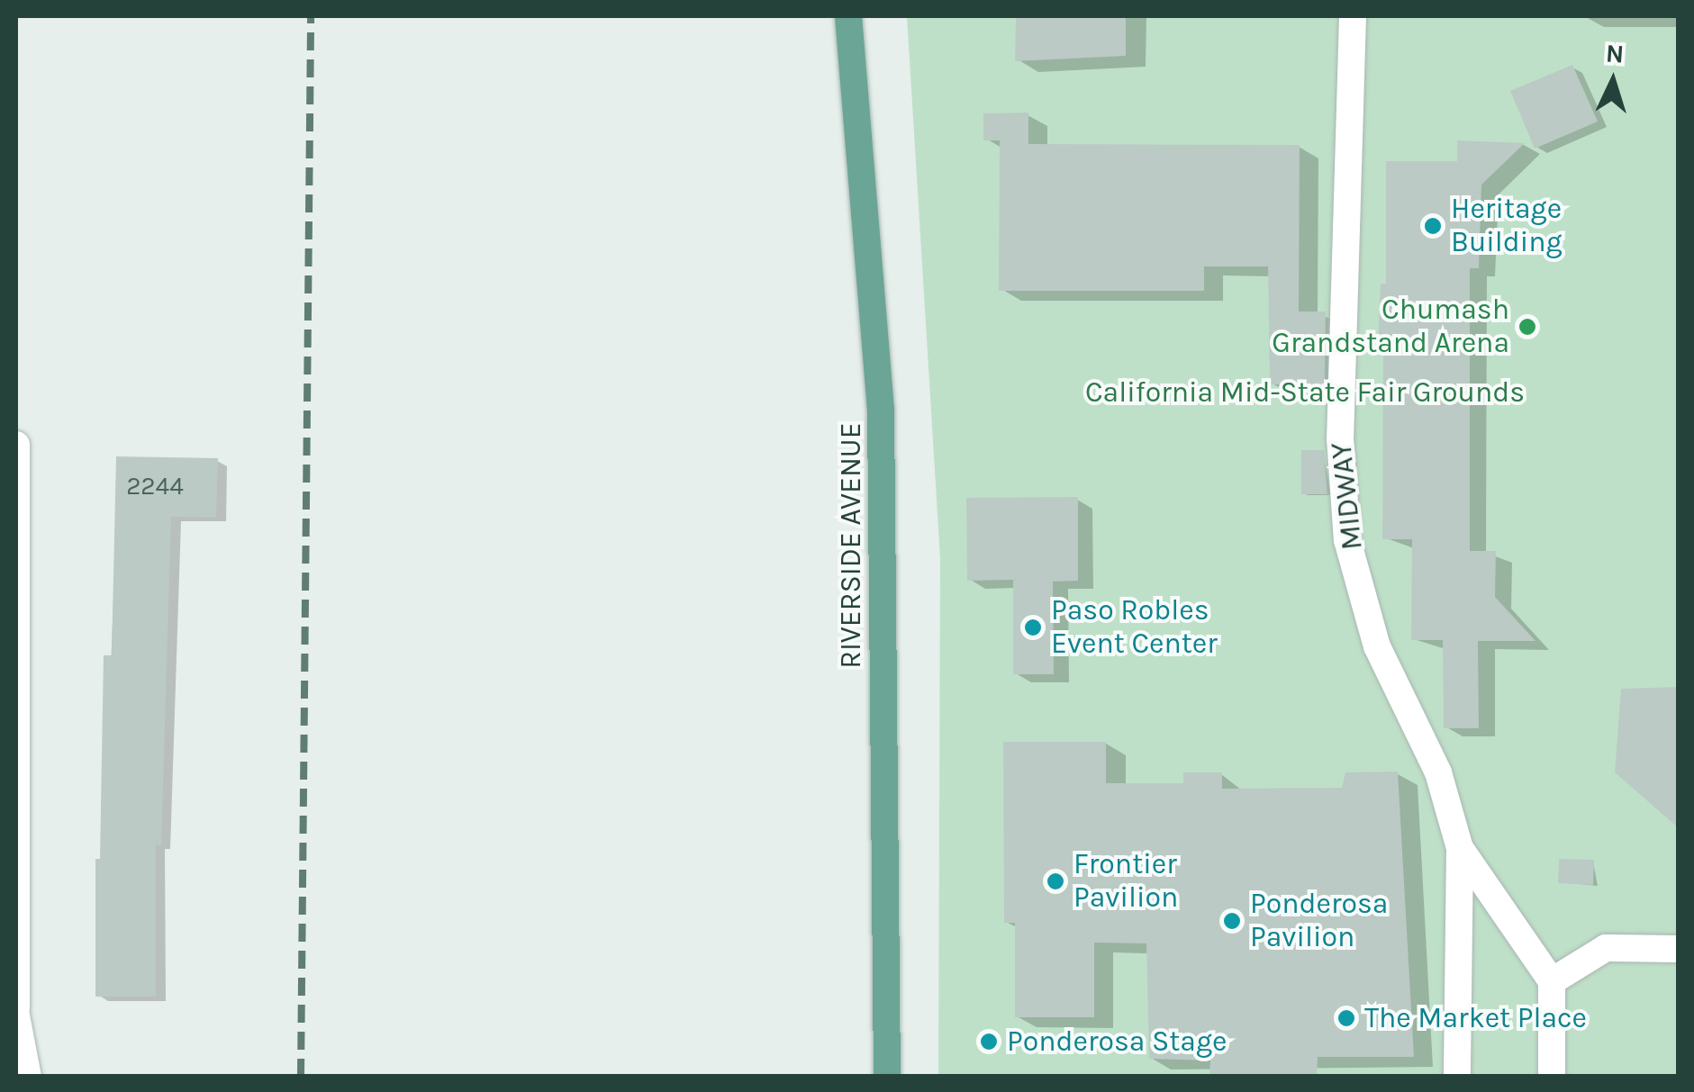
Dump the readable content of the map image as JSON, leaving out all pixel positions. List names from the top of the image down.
{
  "streets": {
    "main road": ["RIVERSIDE AVENUE"],
    "street": ["MIDWAY"]
  },
  "parks": ["California Mid-State Fair Grounds"],
  "places": [
    "Heritage Building",
    "Chumash Grandstand Arena",
    "Paso Robles Event Center",
    "Frontier Pavilion",
    "Ponderosa Pavilion",
    "The Market Place",
    "Ponderosa Stage"
  ],
  "house_numbers": ["2244"],
  "north": "top"
}
